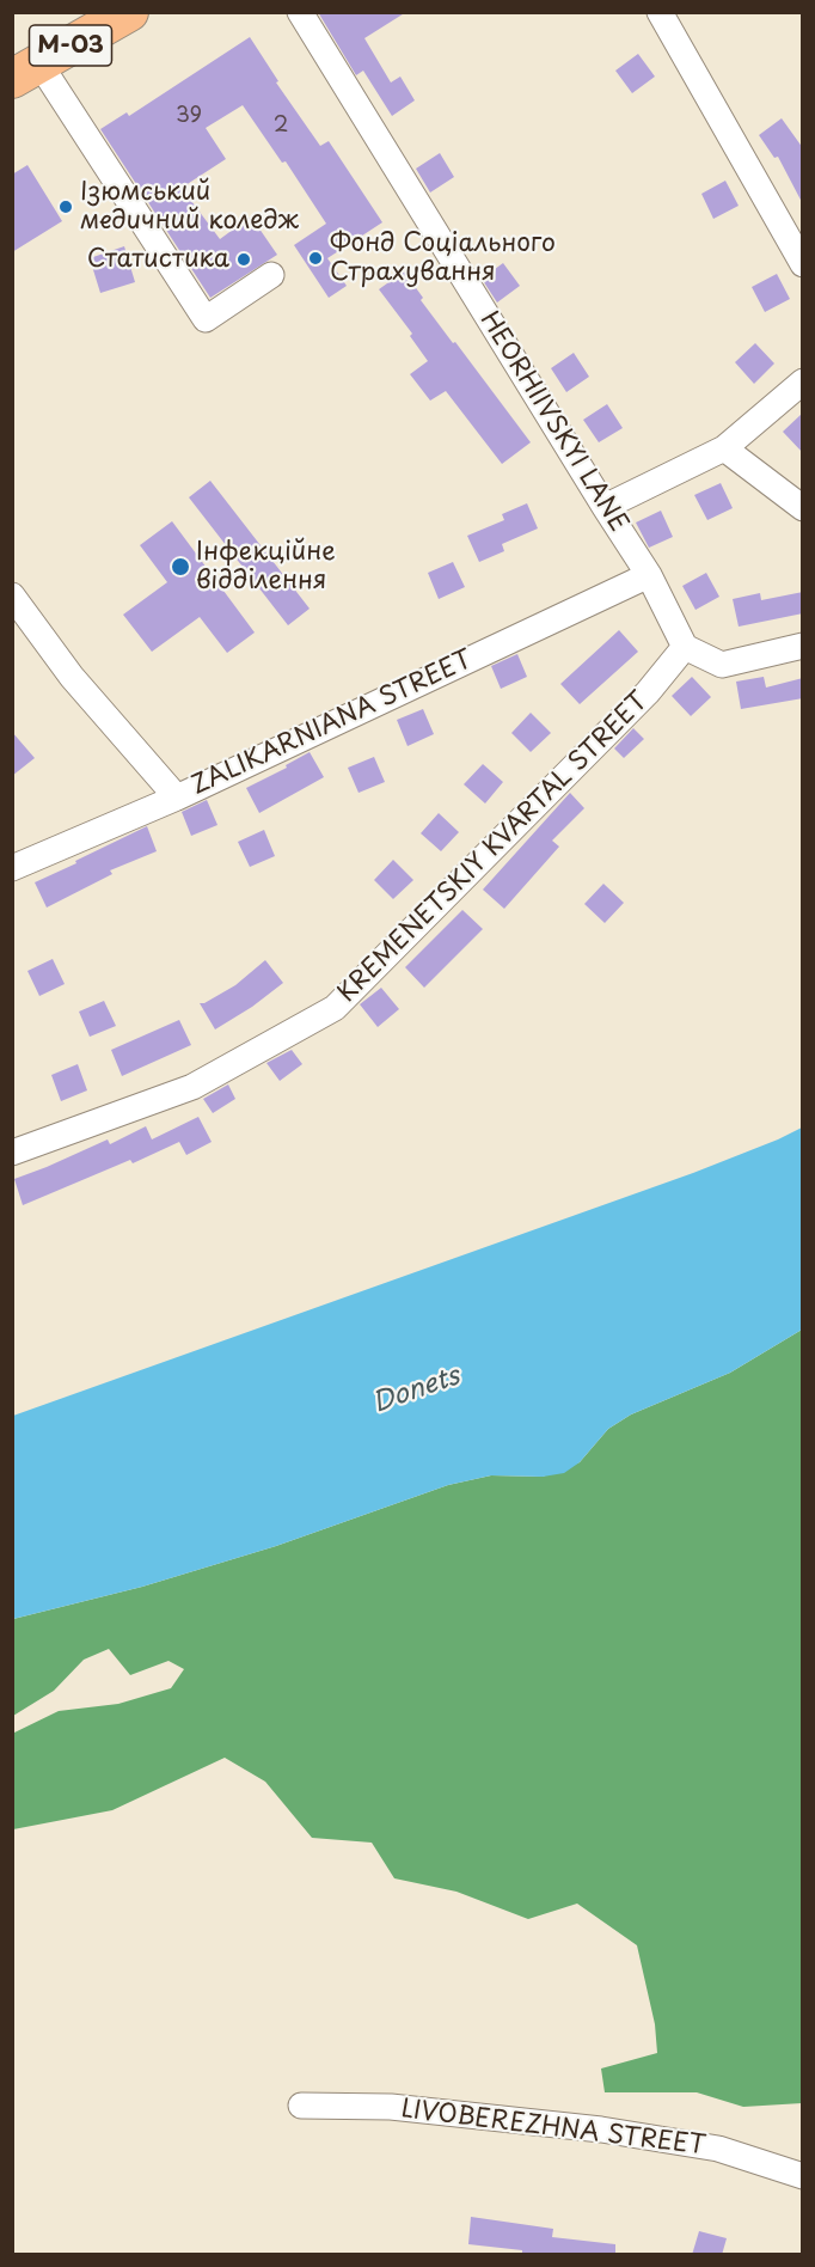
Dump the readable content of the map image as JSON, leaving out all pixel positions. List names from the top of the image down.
{
  "streets": {
    "highway": ["М-03"],
    "street": [
      "HEORHIIVSKYI LANE",
      "ZALIKARNIANA STREET",
      "KREMENETSKIY KVARTAL STREET",
      "LIVOBEREZHNA STREET"
    ]
  },
  "crossings": [
    ["HEORHIIVSKYI LANE", "ZALIKARNIANA STREET"]
  ],
  "water": ["Donets"],
  "places": [
    "Ізюмський медичний коледж",
    "Фонд Соцiального Страхування",
    "Статистика",
    "Інфекційне відділення"
  ],
  "house_numbers": ["39", "2"]
}
